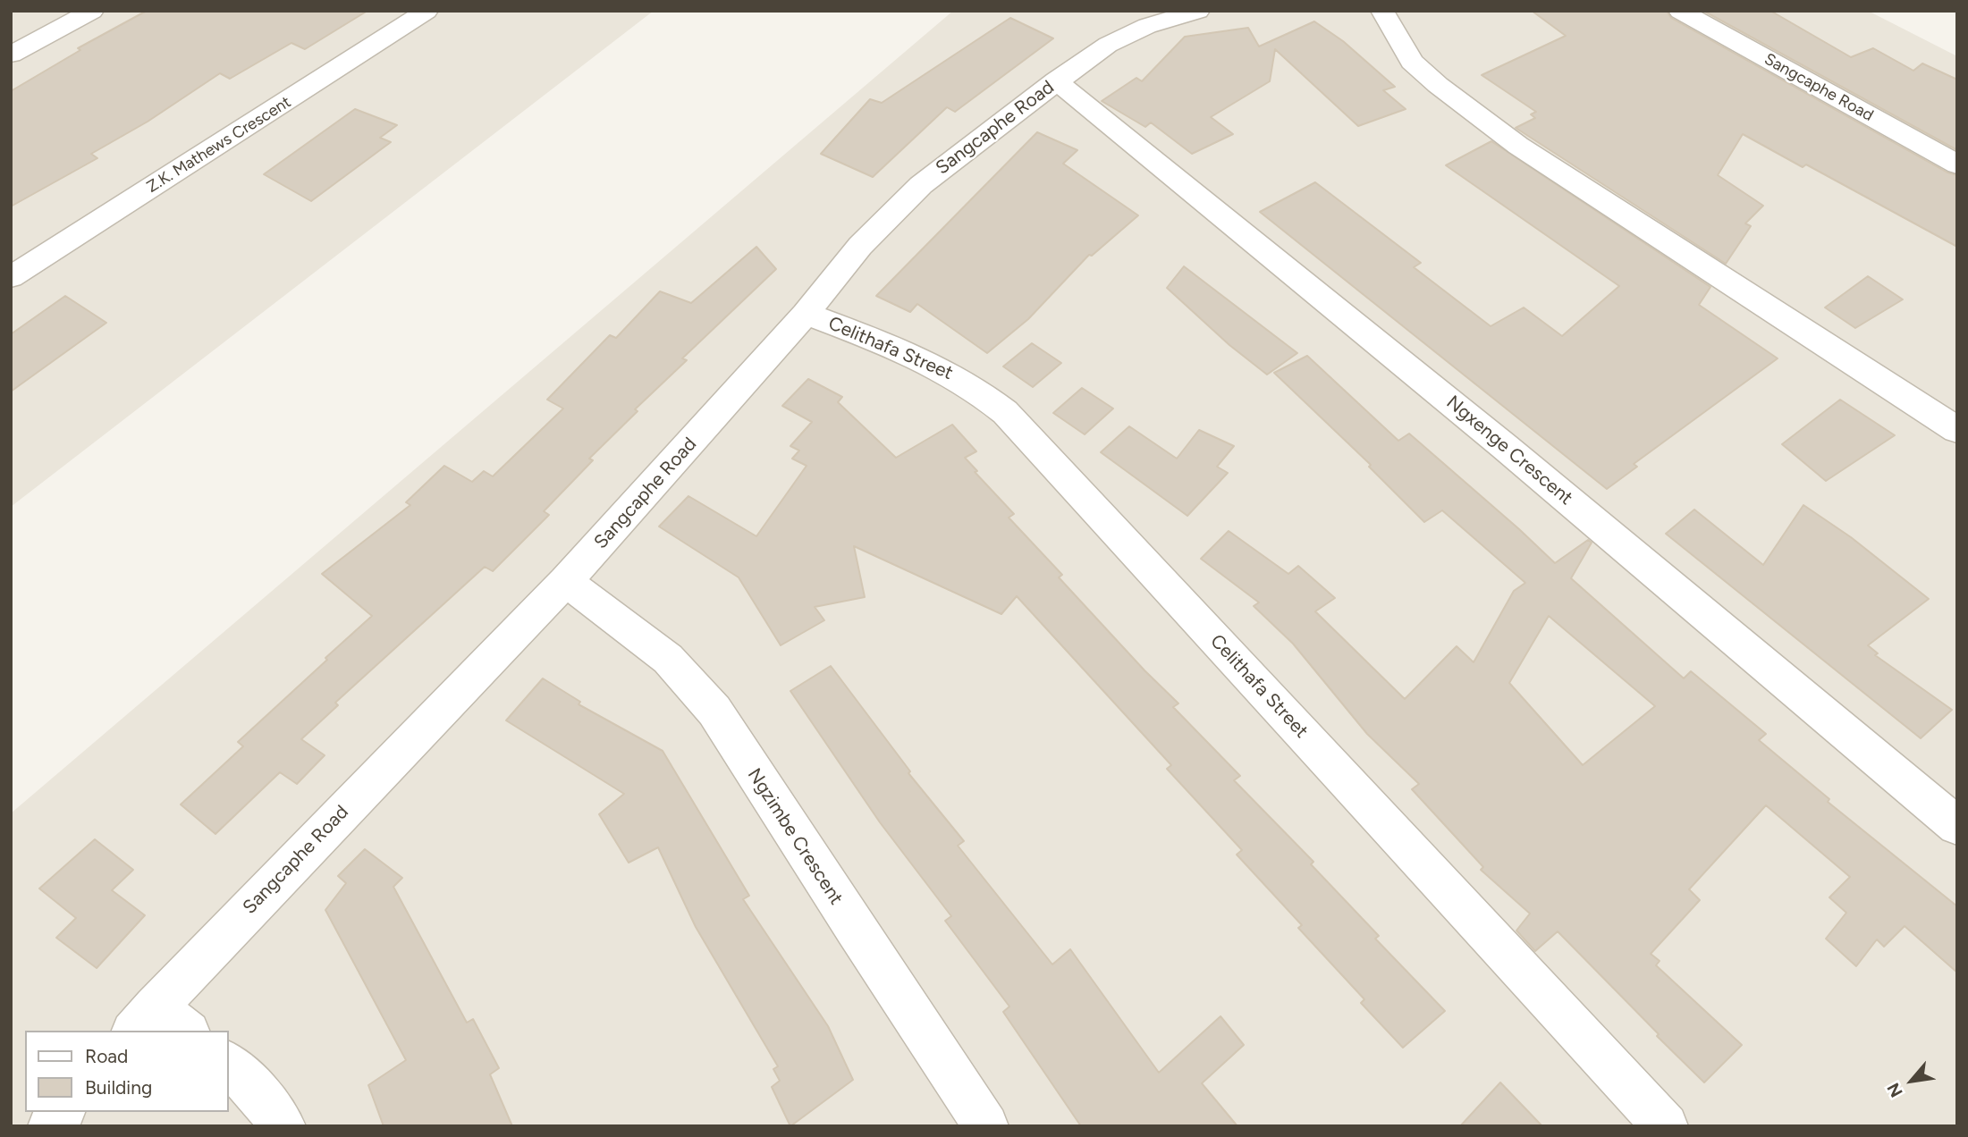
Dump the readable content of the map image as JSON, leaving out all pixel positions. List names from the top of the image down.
{
  "streets": {
    "street": [
      "Sangcaphe Road",
      "Z.K. Mathews Crescent",
      "Celithafa Street",
      "Ngxenge Crescent",
      "Ngzimbe Crescent"
    ]
  },
  "crossings": [
    ["Sangcaphe Road", "Celithafa Street"],
    ["Sangcaphe Road", "Ngxenge Crescent"],
    ["Sangcaphe Road", "Ngzimbe Crescent"]
  ],
  "legend": ["Road", "Building"],
  "north": "bottom left"
}
